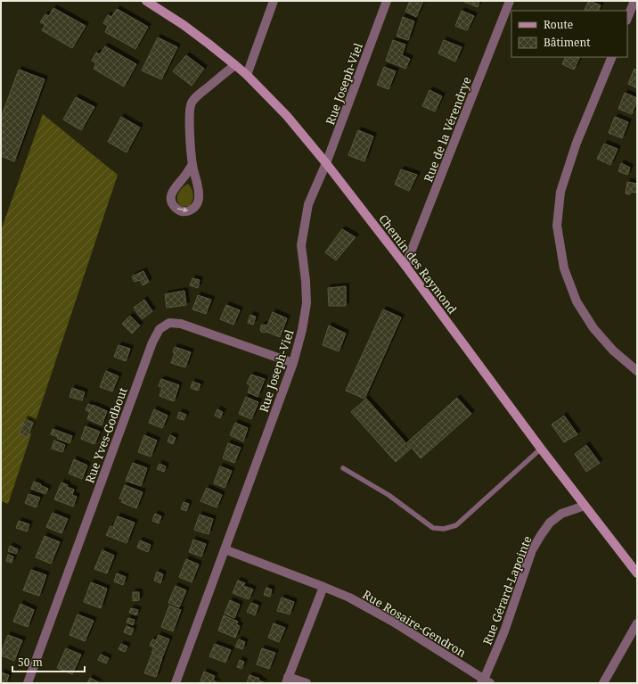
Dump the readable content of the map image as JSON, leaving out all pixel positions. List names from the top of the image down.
{
  "streets": {
    "street": [
      "Rue Joseph-Viel",
      "Rue de la Vérendrye",
      "Chemin des Raymond",
      "Rue Yves-Godbout",
      "Rue Gérard-Lapointe",
      "Rue Rosaire-Gendron"
    ]
  },
  "crossings": [
    ["Rue Joseph-Viel", "Chemin des Raymond"],
    ["Rue Joseph-Viel", "Rue Yves-Godbout"],
    ["Rue Joseph-Viel", "Rue Rosaire-Gendron"],
    ["Rue de la Vérendrye", "Chemin des Raymond"],
    ["Chemin des Raymond", "Rue Gérard-Lapointe"],
    ["Rue Gérard-Lapointe", "Rue Rosaire-Gendron"]
  ],
  "legend": ["Route", "Bâtiment"],
  "scale_bar": "50 m"
}
